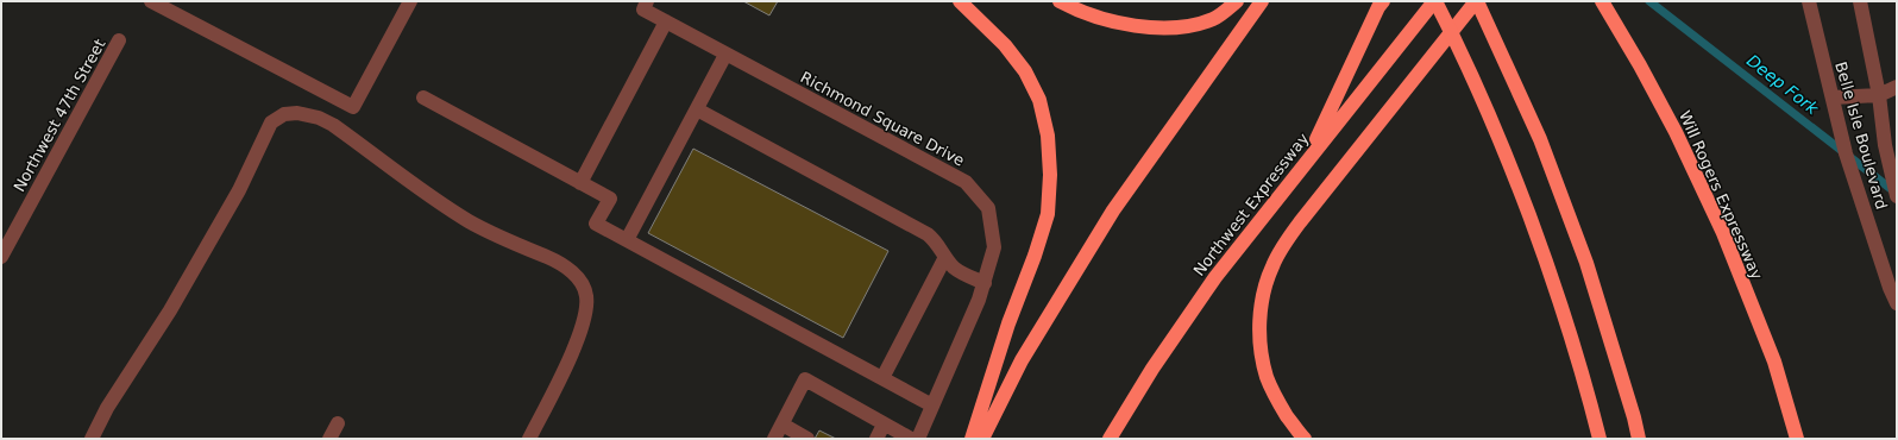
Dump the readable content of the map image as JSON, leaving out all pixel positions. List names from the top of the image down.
{
  "streets": {
    "highway": ["Will Rogers Expressway", "Northwest Expressway"],
    "street": ["Northwest 47th Street", "Richmond Square Drive", "Belle Isle Boulevard"]
  },
  "water": ["Deep Fork"]
}
